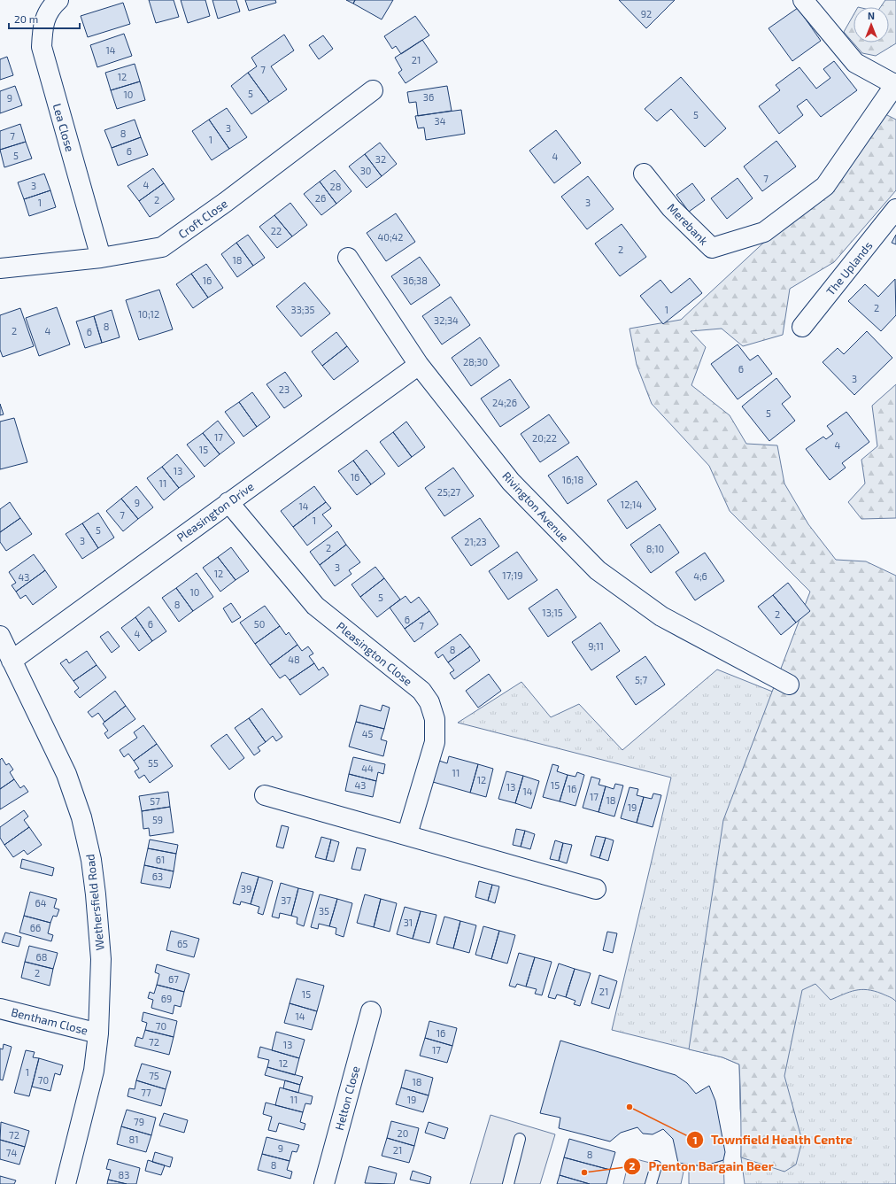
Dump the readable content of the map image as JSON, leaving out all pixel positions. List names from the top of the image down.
{
  "streets": {
    "street": [
      "Lea Close",
      "Croft Close",
      "Merebank",
      "The Uplands",
      "Rivington Avenue",
      "Pleasington Drive",
      "Pleasington Close",
      "Wethersfield Road",
      "Bentham Close",
      "Helton Close"
    ]
  },
  "crossings": [
    ["Lea Close", "Croft Close"],
    ["Rivington Avenue", "Pleasington Drive"],
    ["Pleasington Drive", "Pleasington Close"],
    ["Pleasington Drive", "Wethersfield Road"],
    ["Wethersfield Road", "Bentham Close"]
  ],
  "places": ["Townfield Health Centre", "Prenton Bargain Beer"],
  "house_numbers": [
    "92",
    "14",
    "21",
    "7",
    "12",
    "5",
    "10",
    "36",
    "9",
    "5",
    "34",
    "3",
    "8",
    "7",
    "1",
    "6",
    "5",
    "4",
    "32",
    "30",
    "7",
    "4",
    "3",
    "28",
    "26",
    "2",
    "1",
    "3",
    "22",
    "40;42",
    "2",
    "18",
    "16",
    "36;38",
    "2",
    "33;35",
    "1",
    "10;12",
    "32;34",
    "8",
    "2",
    "4",
    "6",
    "28;30",
    "6",
    "3",
    "23",
    "24;26",
    "5",
    "17",
    "20;22",
    "4",
    "15",
    "13",
    "16",
    "16;18",
    "11",
    "25;27",
    "9",
    "12;14",
    "14",
    "7",
    "1",
    "5",
    "3",
    "21;23",
    "2",
    "8;10",
    "3",
    "12",
    "17;19",
    "4;6",
    "43",
    "10",
    "5",
    "8",
    "13;15",
    "2",
    "6",
    "6",
    "50",
    "7",
    "4",
    "9;11",
    "8",
    "48",
    "5;7",
    "45",
    "55",
    "44",
    "11",
    "12",
    "43",
    "15",
    "13",
    "16",
    "14",
    "17",
    "18",
    "57",
    "19",
    "59",
    "61",
    "63",
    "39",
    "37",
    "64",
    "35",
    "31",
    "66",
    "65",
    "68",
    "2",
    "67",
    "21",
    "15",
    "69",
    "14",
    "70",
    "16",
    "72",
    "13",
    "17",
    "12",
    "1",
    "75",
    "70",
    "18",
    "77",
    "11",
    "19",
    "79",
    "20",
    "72",
    "81",
    "9",
    "21",
    "74",
    "8",
    "8",
    "83"
  ],
  "scale_bar": "20 m",
  "north": "top"
}
